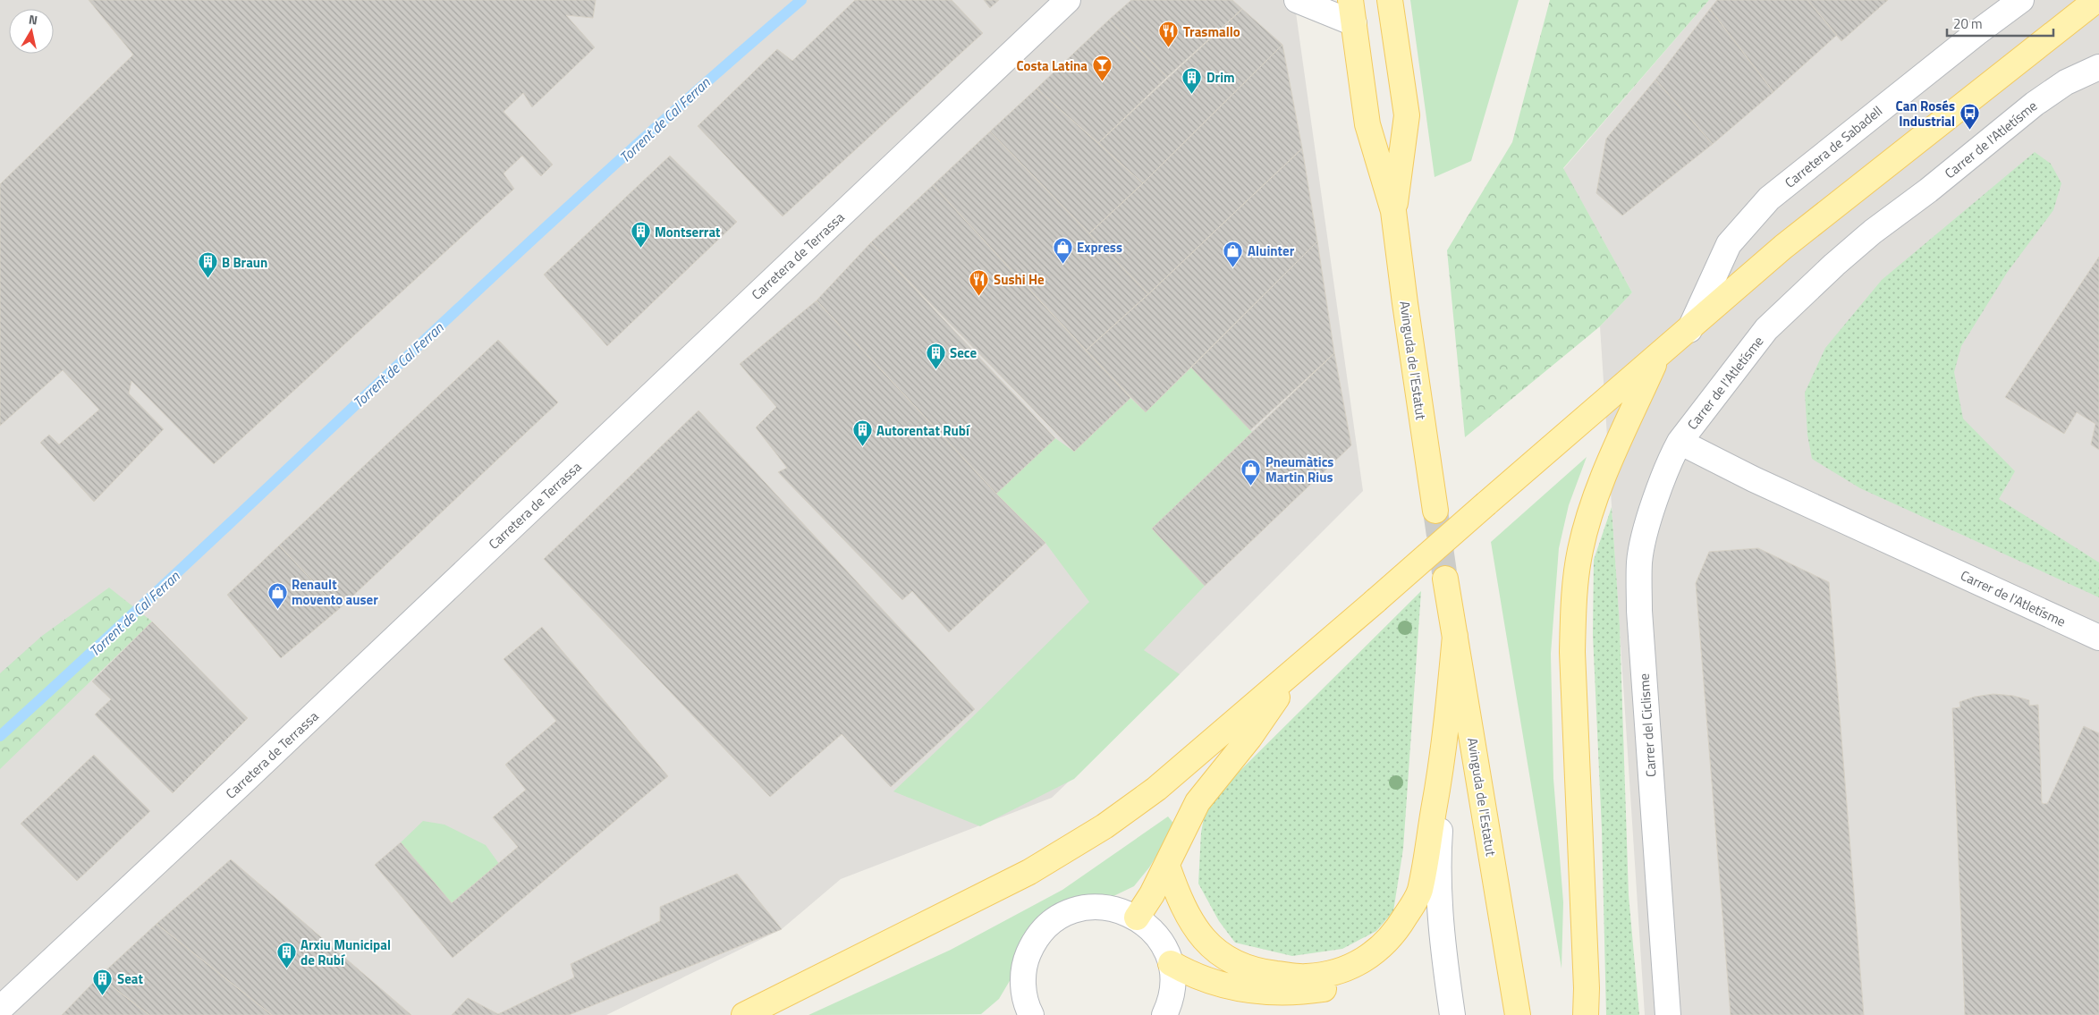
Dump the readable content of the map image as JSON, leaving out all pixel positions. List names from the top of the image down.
{
  "streets": {
    "main road": ["Avinguda de l'Estatut"],
    "street": [
      "Carrer de l'Atletísme",
      "Carretera de Sabadell",
      "Carretera de Terrassa",
      "Carrer del Ciclisme"
    ]
  },
  "crossings": [
    ["Carrer de l'Atletísme", "Carrer del Ciclisme"]
  ],
  "water": ["Torrent de Cal Ferran"],
  "places": {
    "restaurant": ["Trasmallo", "Sushi He"],
    "bar": ["Costa Latina"],
    "building": [
      "Drim",
      "Montserrat",
      "B Braun",
      "Sece",
      "Autorentat Rubí",
      "Arxiu Municipal de Rubí",
      "Seat"
    ],
    "bus stop": ["Can Rosés Industrial"],
    "shop": [
      "Express",
      "Aluinter",
      "Pneumàtics Martin Rius",
      "Renault movento auser"
    ]
  },
  "scale_bar": "20 m",
  "north": "top"
}
